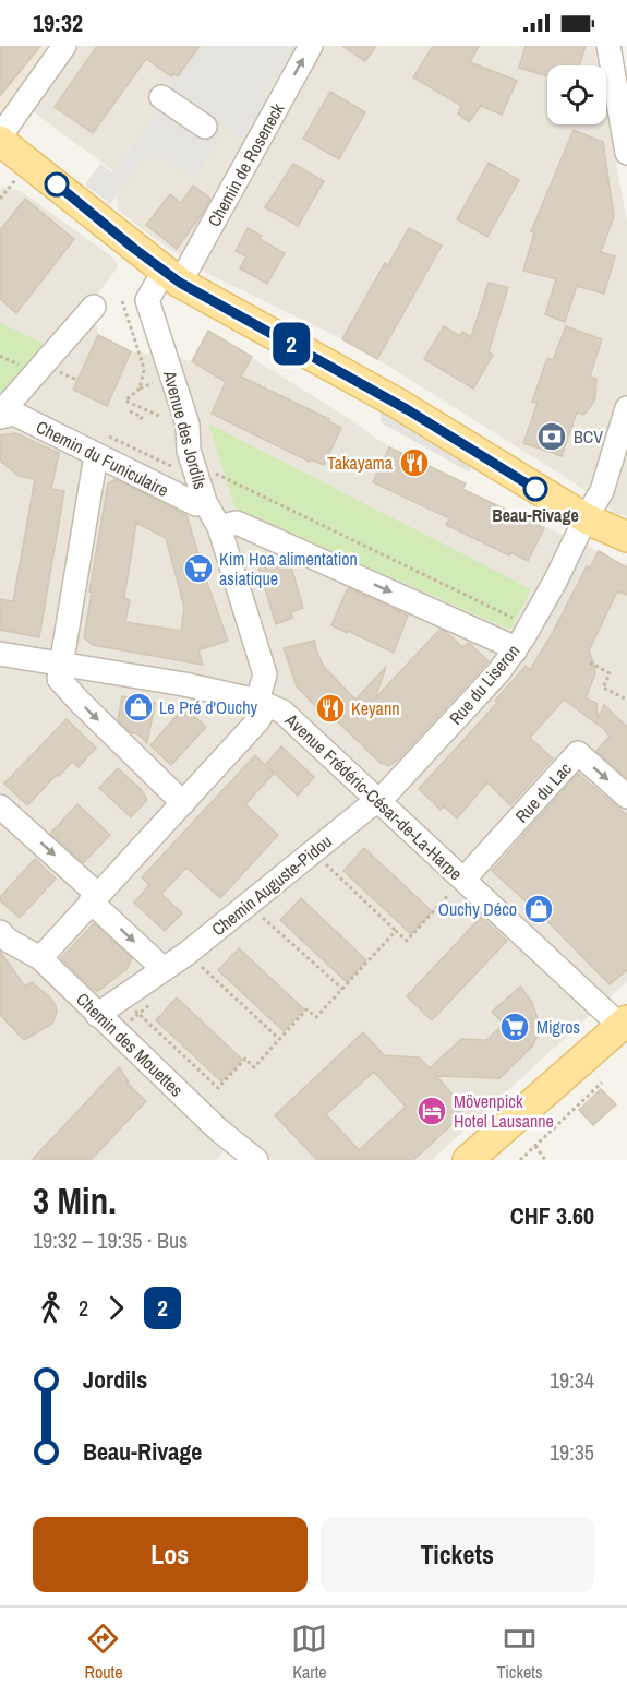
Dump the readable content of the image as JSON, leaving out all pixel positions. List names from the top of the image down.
{
  "streets": {
    "street": [
      "Chemin de Roseneck",
      "Avenue des Jordils",
      "Chemin du Funiculaire",
      "Rue du Liseron",
      "Rue du Lac",
      "Avenue Frédéric-César-de-La-Harpe",
      "Chemin Auguste-Pidou",
      "Chemin des Mouettes"
    ]
  },
  "crossings": [
    ["Chemin de Roseneck", "Avenue des Jordils"],
    ["Avenue des Jordils", "Chemin du Funiculaire"],
    ["Avenue des Jordils", "Avenue Frédéric-César-de-La-Harpe"],
    ["Rue du Liseron", "Avenue Frédéric-César-de-La-Harpe"],
    ["Rue du Liseron", "Chemin Auguste-Pidou"],
    ["Rue du Lac", "Avenue Frédéric-César-de-La-Harpe"],
    ["Avenue Frédéric-César-de-La-Harpe", "Chemin Auguste-Pidou"],
    ["Chemin Auguste-Pidou", "Chemin des Mouettes"]
  ],
  "one_way": ["Chemin de Roseneck"],
  "places": {
    "bank": ["BCV"],
    "restaurant": ["Takayama", "Keyann"],
    "other": ["Beau-Rivage"],
    "supermarket": ["Kim Hoa alimentation asiatique", "Migros"],
    "shop": ["Le Pré d'Ouchy", "Ouchy Déco"],
    "hotel": ["Mövenpick Hotel Lausanne"]
  },
  "lines": ["bus line 2"],
  "page": {
    "status": "19:32",
    "on_map": "2",
    "heading": ["3 Min.", "19:32 – 19:35 · Bus", "CHF 3.60"],
    "legs": ["2", "2"],
    "list": [
      {
        "name": "Jordils",
        "value": "19:34"
      },
      {
        "name": "Beau-Rivage",
        "value": "19:35"
      }
    ],
    "buttons": ["Los", "Tickets"],
    "tabs": ["Route", "Karte", "Tickets"]
  }
}
